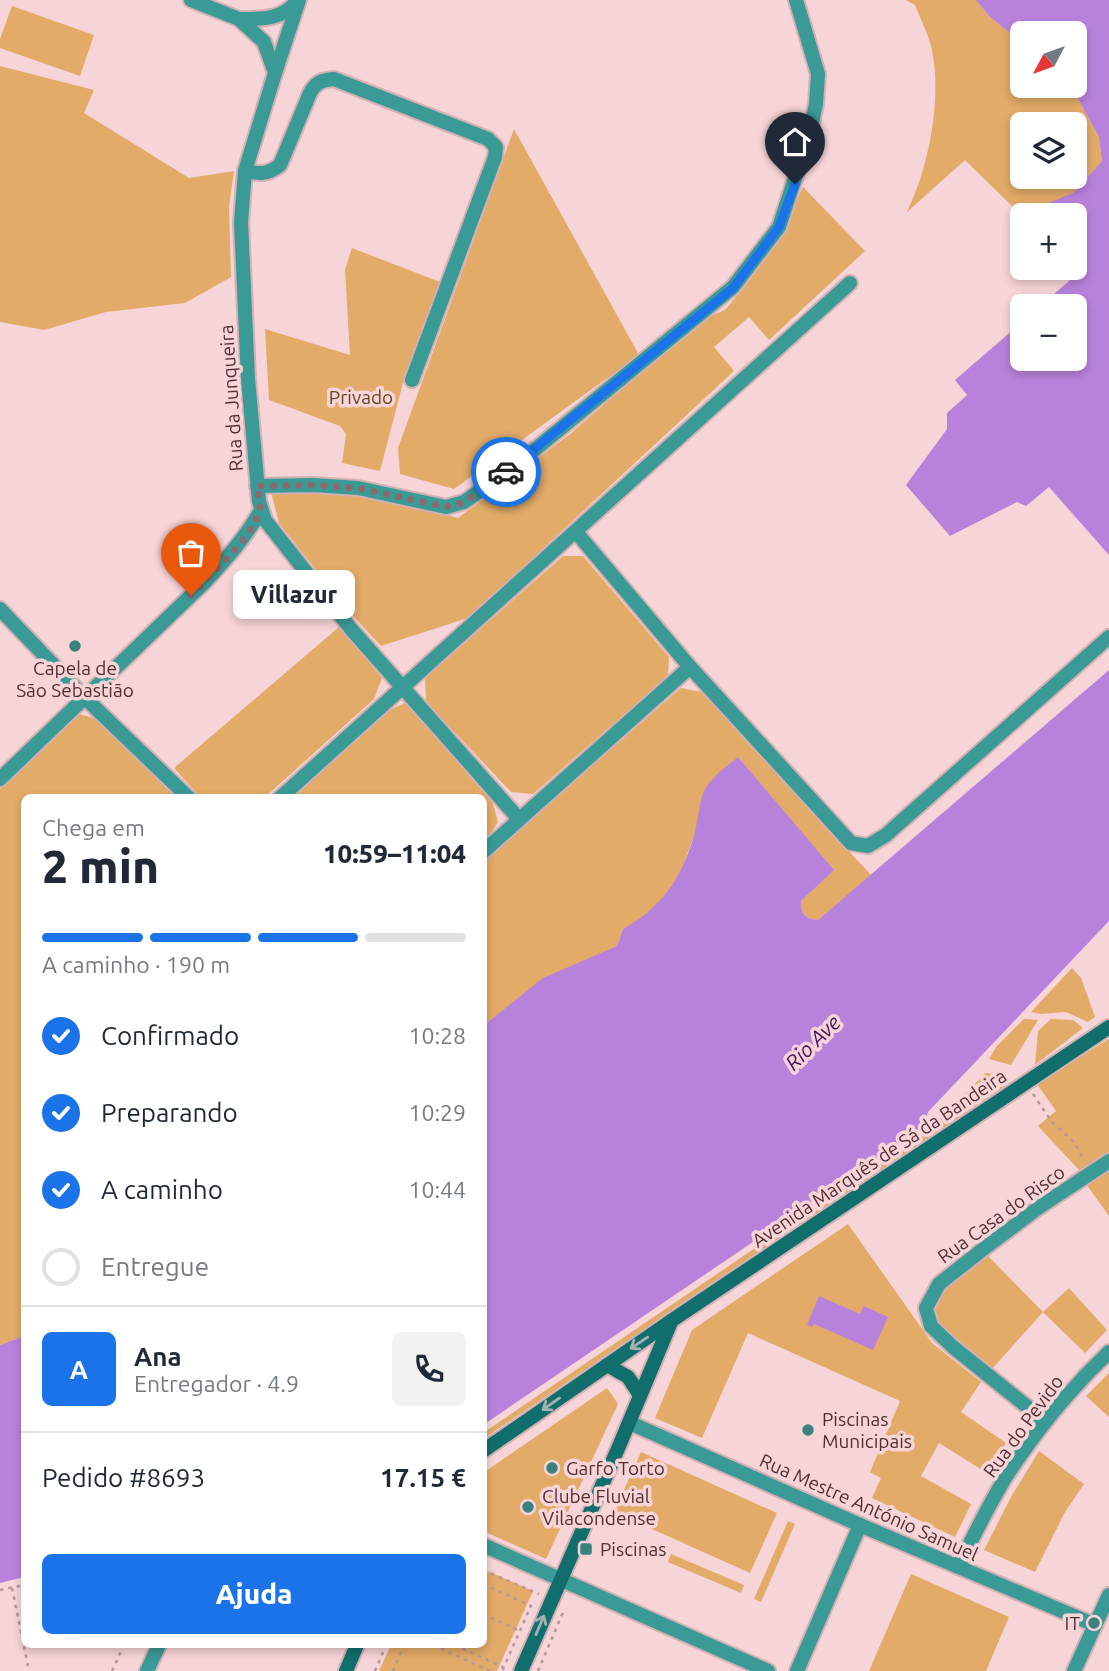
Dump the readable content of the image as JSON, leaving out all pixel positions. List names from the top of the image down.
{
  "streets": {
    "main road": ["Avenida Marquês de Sá da Bandeira"],
    "street": [
      "Rua da Junqueira",
      "Rua Casa do Risco",
      "Rua do Pevido",
      "Rua Mestre António Samuel"
    ]
  },
  "crossings": [
    ["Rua Casa do Risco", "Rua do Pevido"],
    ["Rua do Pevido", "Rua Mestre António Samuel"]
  ],
  "water": ["Rio Ave"],
  "parks": ["Privado"],
  "places": {
    "other": [
      "Villazur",
      "Capela de São Sebastião",
      "Piscinas Municipais",
      "Garfo Torto",
      "Clube Fluvial Vilacondense",
      "IT"
    ],
    "transit": ["Piscinas"]
  },
  "north": "bottom left",
  "page": {
    "map_buttons": ["+", "−"],
    "bubble": "Villazur",
    "heading": ["2 min", "Chega em", "10:59–11:04"],
    "panel": [
      "Ana",
      "Entregador · 4.9",
      "Pedido #8693",
      "17.15 €"
    ],
    "bar": "A caminho · 190 m",
    "list": [
      ["Confirmado", "10:28"],
      ["Preparando", "10:29"],
      ["A caminho", "10:44"],
      "Entregue"
    ],
    "round": "A",
    "buttons": "Ajuda"
  }
}
